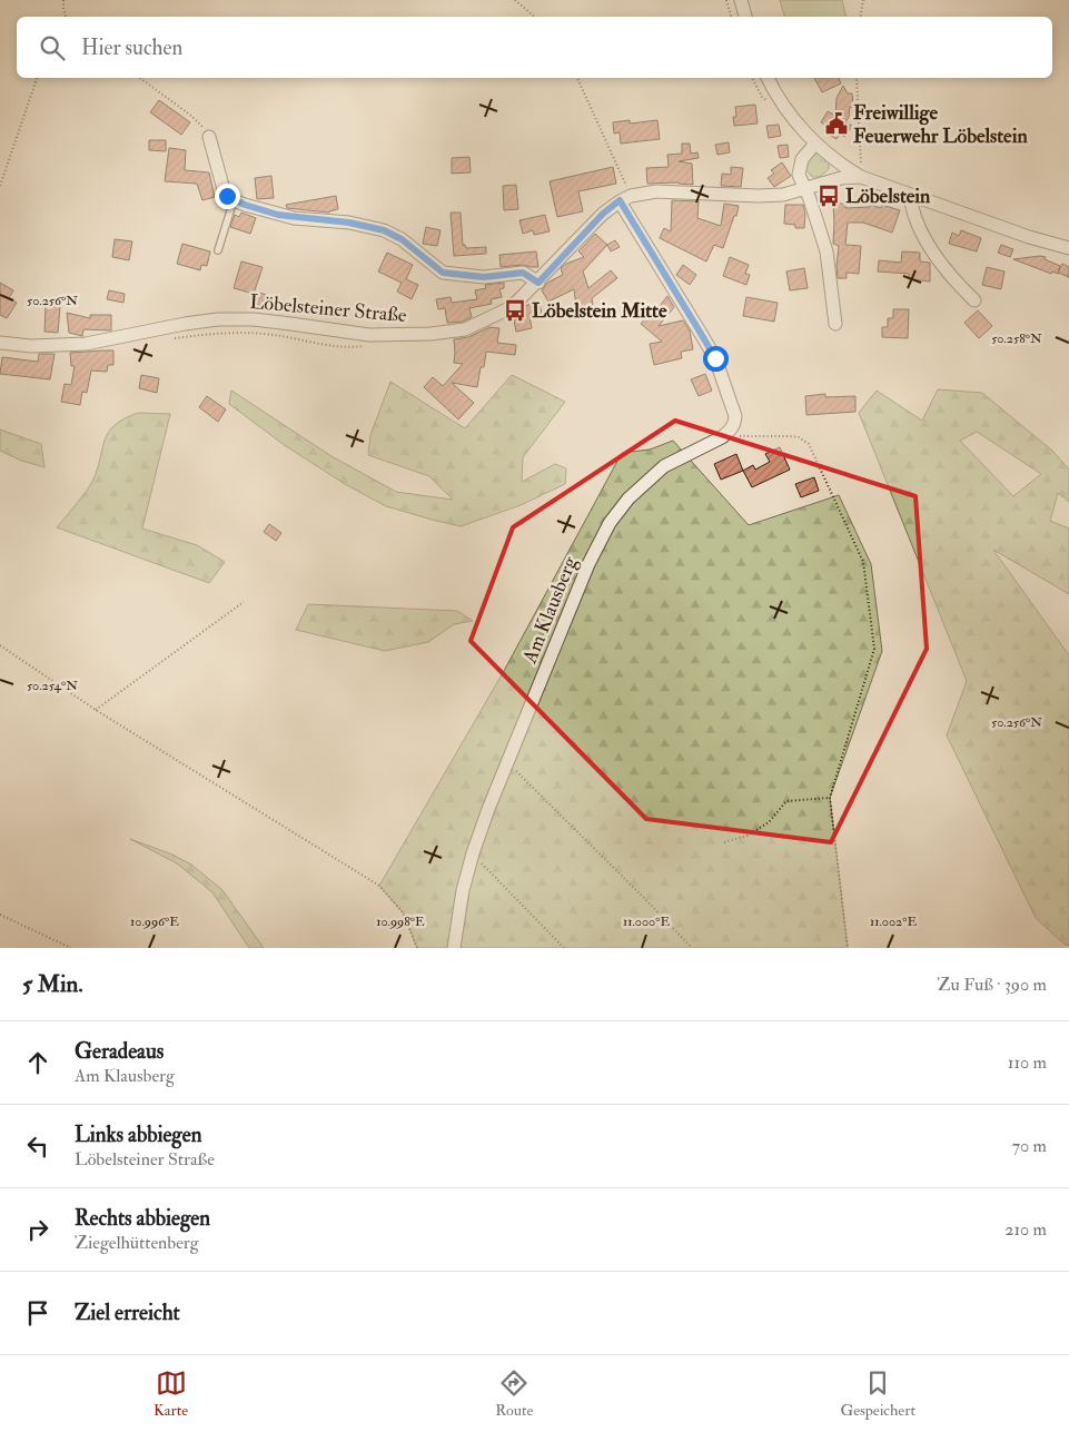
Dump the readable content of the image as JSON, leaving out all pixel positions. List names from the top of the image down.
{
  "streets": {
    "street": ["Löbelsteiner Straße", "Am Klausberg"]
  },
  "places": {
    "public building": ["Freiwillige Feuerwehr Löbelstein"],
    "bus stop": ["Löbelstein", "Löbelstein Mitte"]
  },
  "page": {
    "search": "Hier suchen",
    "heading": ["5 Min.", "Zu Fuß · 390 m"],
    "list": [
      ["Geradeaus", "Am Klausberg", "110 m"],
      ["Links abbiegen", "Löbelsteiner Straße", "70 m"],
      ["Rechts abbiegen", "Ziegelhüttenberg", "210 m"],
      "Ziel erreicht"
    ],
    "nav": ["Karte", "Route", "Gespeichert"]
  },
  "coordinates": [
    "50.256°N",
    "50.258°N",
    "50.254°N",
    "10.996°E",
    "10.998°E",
    "11.000°E",
    "11.002°E"
  ]
}
